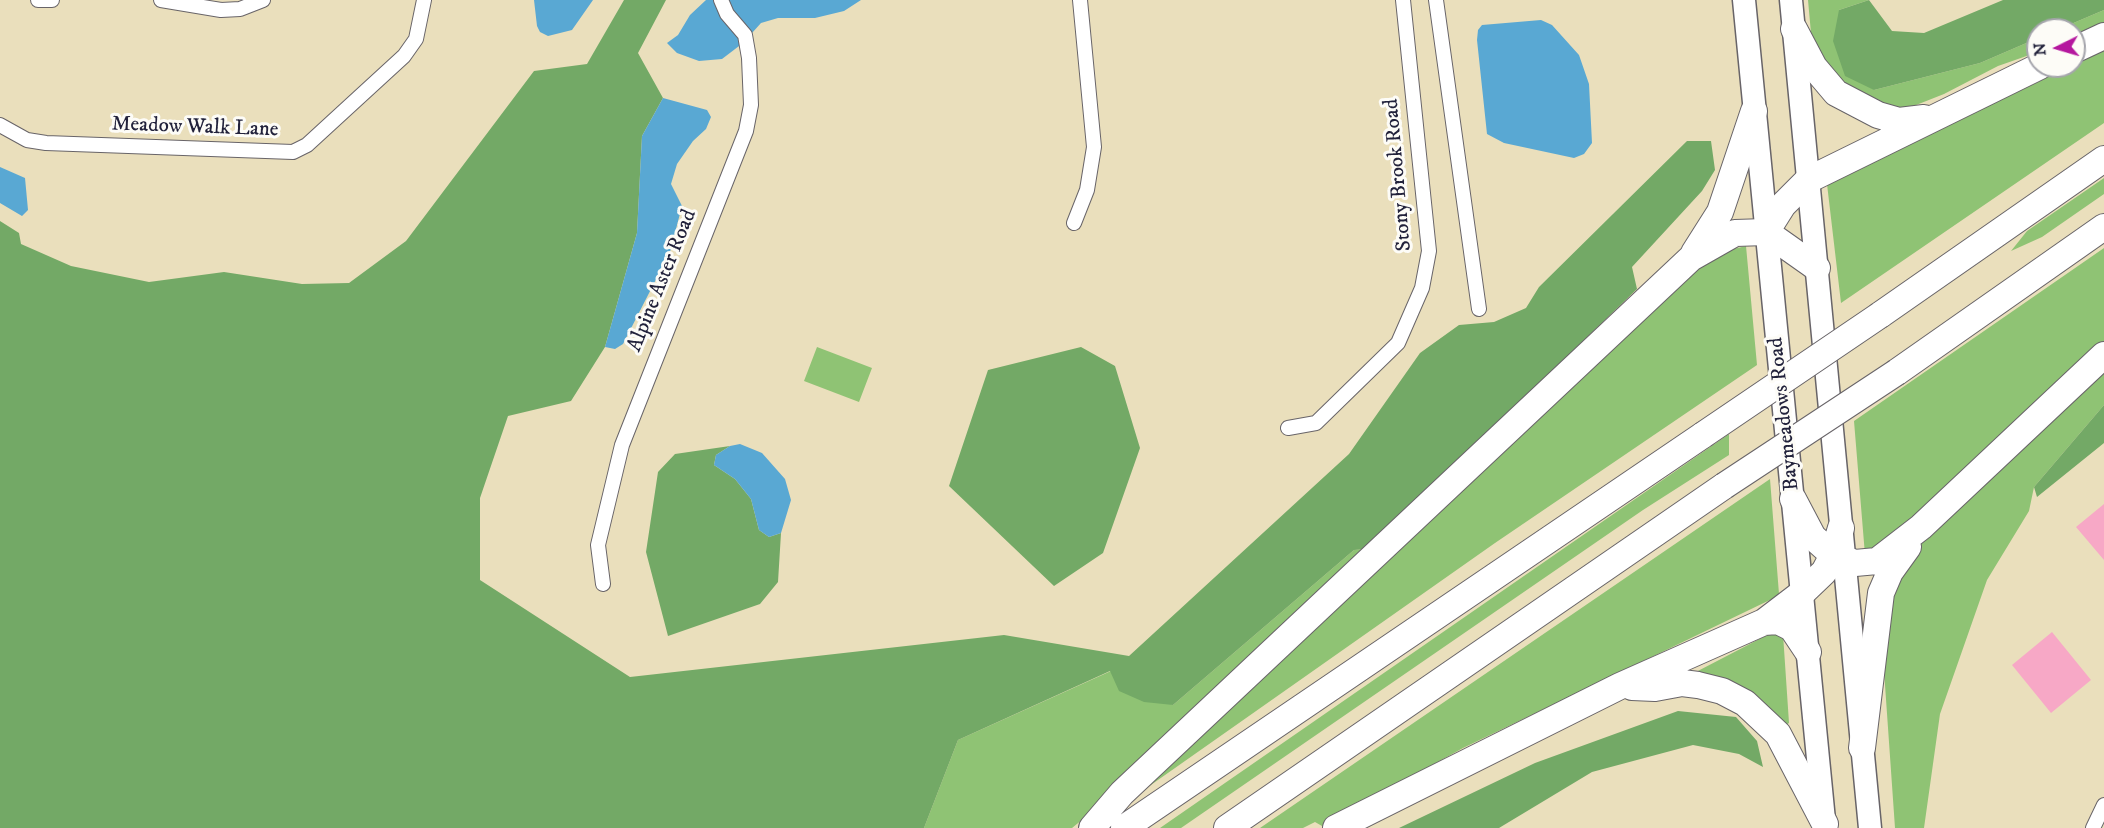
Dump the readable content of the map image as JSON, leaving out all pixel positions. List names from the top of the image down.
{
  "streets": {
    "main road": ["Baymeadows Road"],
    "street": ["Meadow Walk Lane", "Stony Brook Road", "Alpine Aster Road"]
  },
  "north": "left"
}
